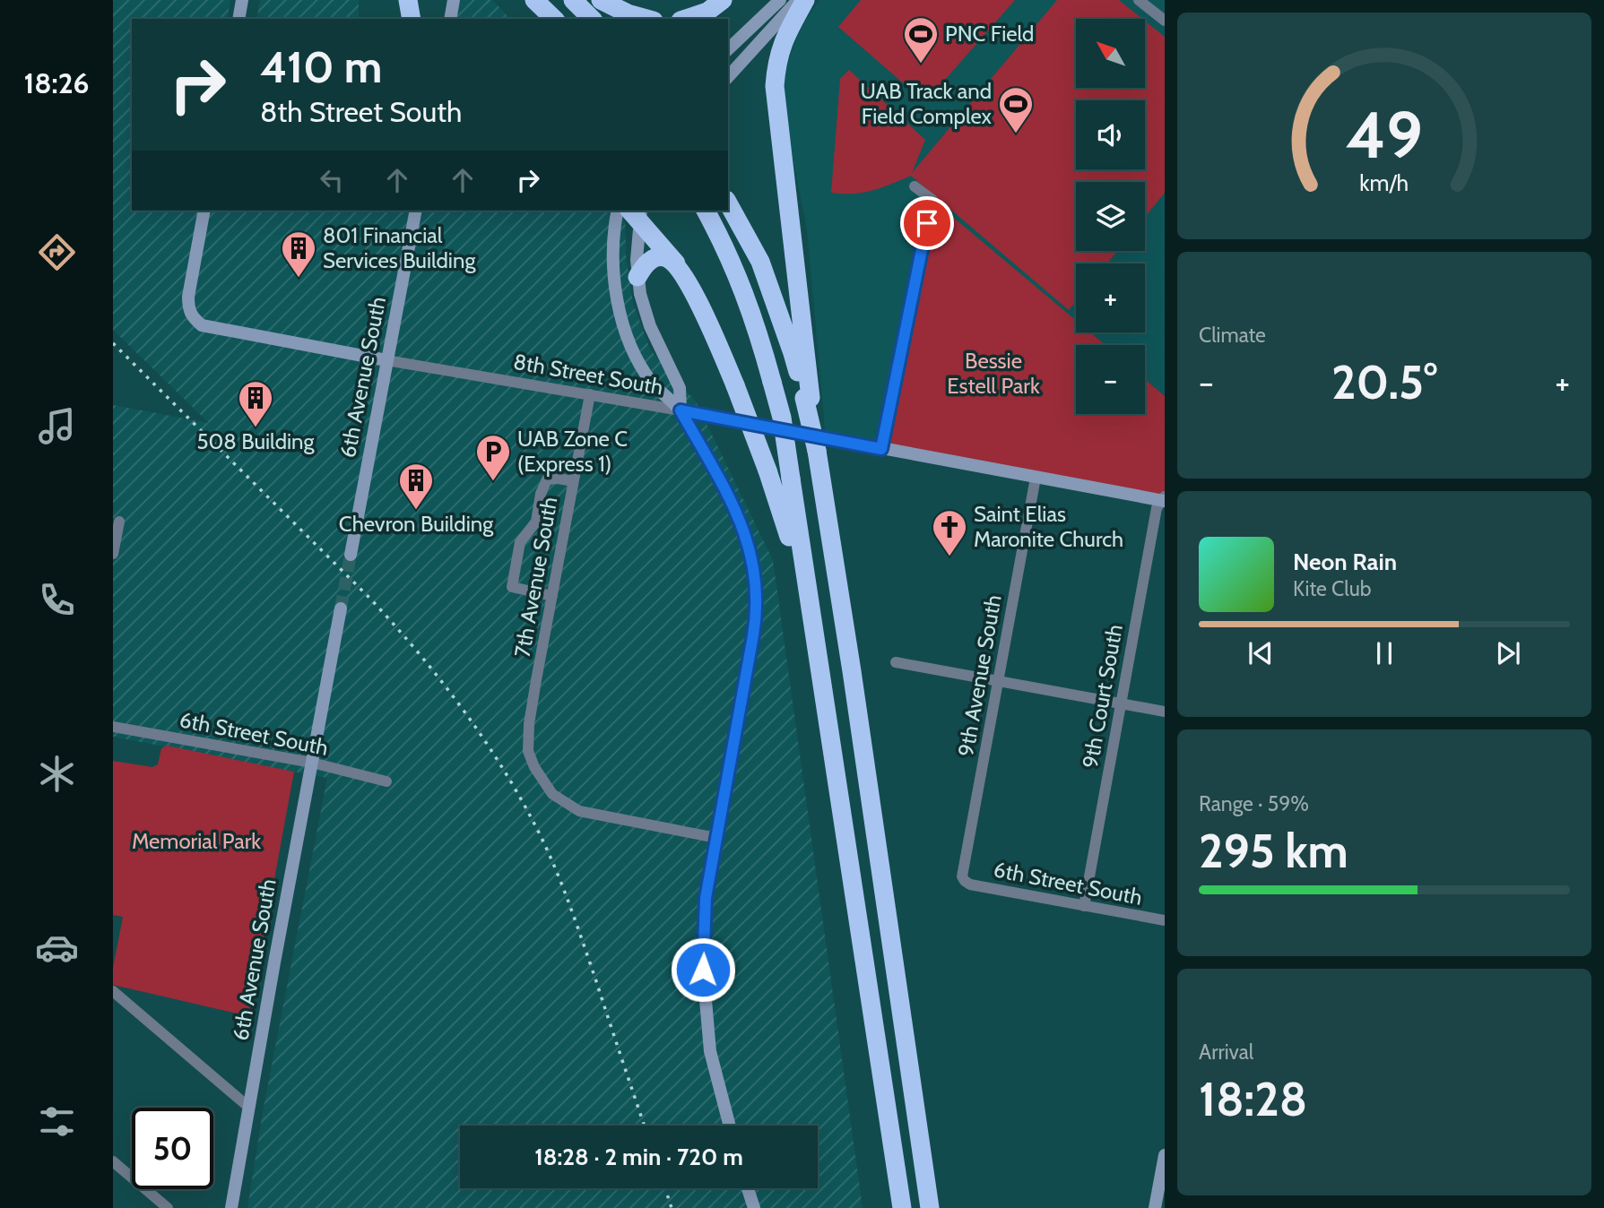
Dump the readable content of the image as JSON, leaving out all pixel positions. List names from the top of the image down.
{
  "streets": {
    "main road": ["8th Street South", "6th Avenue South"],
    "street": [
      "7th Avenue South",
      "9th Avenue South",
      "9th Court South",
      "6th Street South"
    ]
  },
  "crossings": [
    ["8th Street South", "6th Avenue South"],
    ["8th Street South", "7th Avenue South"],
    ["8th Street South", "9th Avenue South"],
    ["8th Street South", "9th Court South"],
    ["6th Avenue South", "6th Street South"],
    ["9th Avenue South", "6th Street South"],
    ["9th Court South", "6th Street South"]
  ],
  "parks": ["Bessie Estell Park", "Memorial Park"],
  "places": {
    "sports": ["PNC Field", "UAB Track and Field Complex"],
    "building": ["801 Financial Services Building", "508 Building", "Chevron Building"],
    "parking": ["UAB Zone C (Express 1)"],
    "church": ["Saint Elias Maronite Church"]
  },
  "north": "top left",
  "page": {
    "tabs": "18:26",
    "map_buttons": ["+", "−"],
    "turn": ["410 m", "8th Street South"],
    "tile": [
      "Climate",
      ["Range · 59%", "295 km"],
      ["Arrival", "18:28"]
    ],
    "heat": ["−", "20.5°", "+"],
    "song": ["Neon Rain", "Kite Club"],
    "limit": "50",
    "trip": "18:28 · 2 min · 720 m",
    "gauge": ["49", "km/h"]
  }
}
